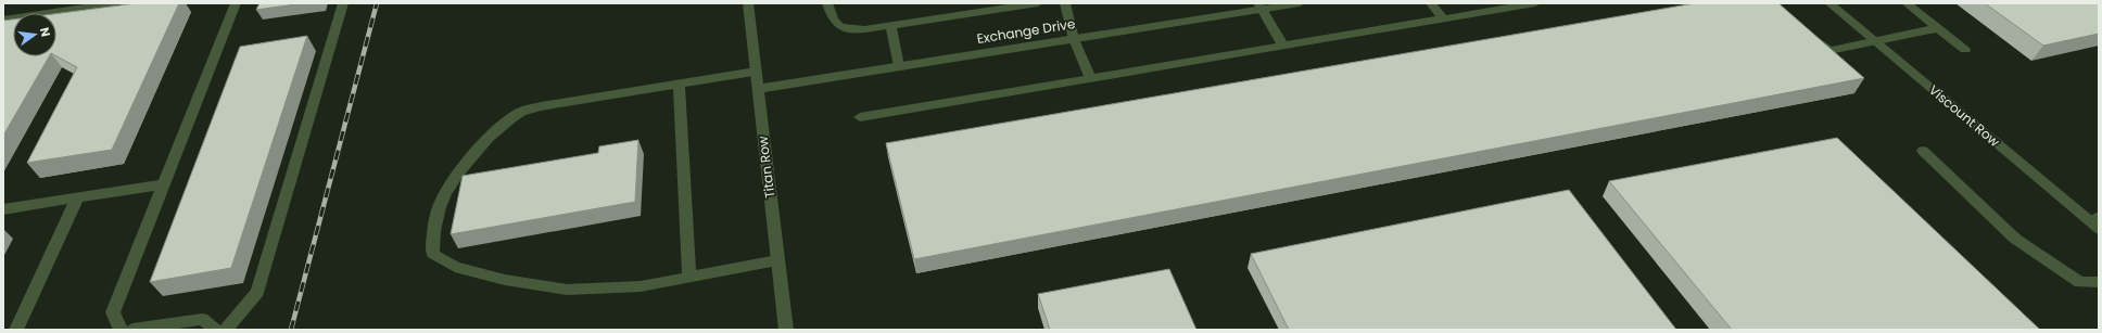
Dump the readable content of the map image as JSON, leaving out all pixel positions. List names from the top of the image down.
{
  "streets": {
    "street": ["Exchange Drive", "Viscount Row", "Titan Row"]
  },
  "crossings": [
    ["Exchange Drive", "Titan Row"]
  ],
  "north": "right"
}
